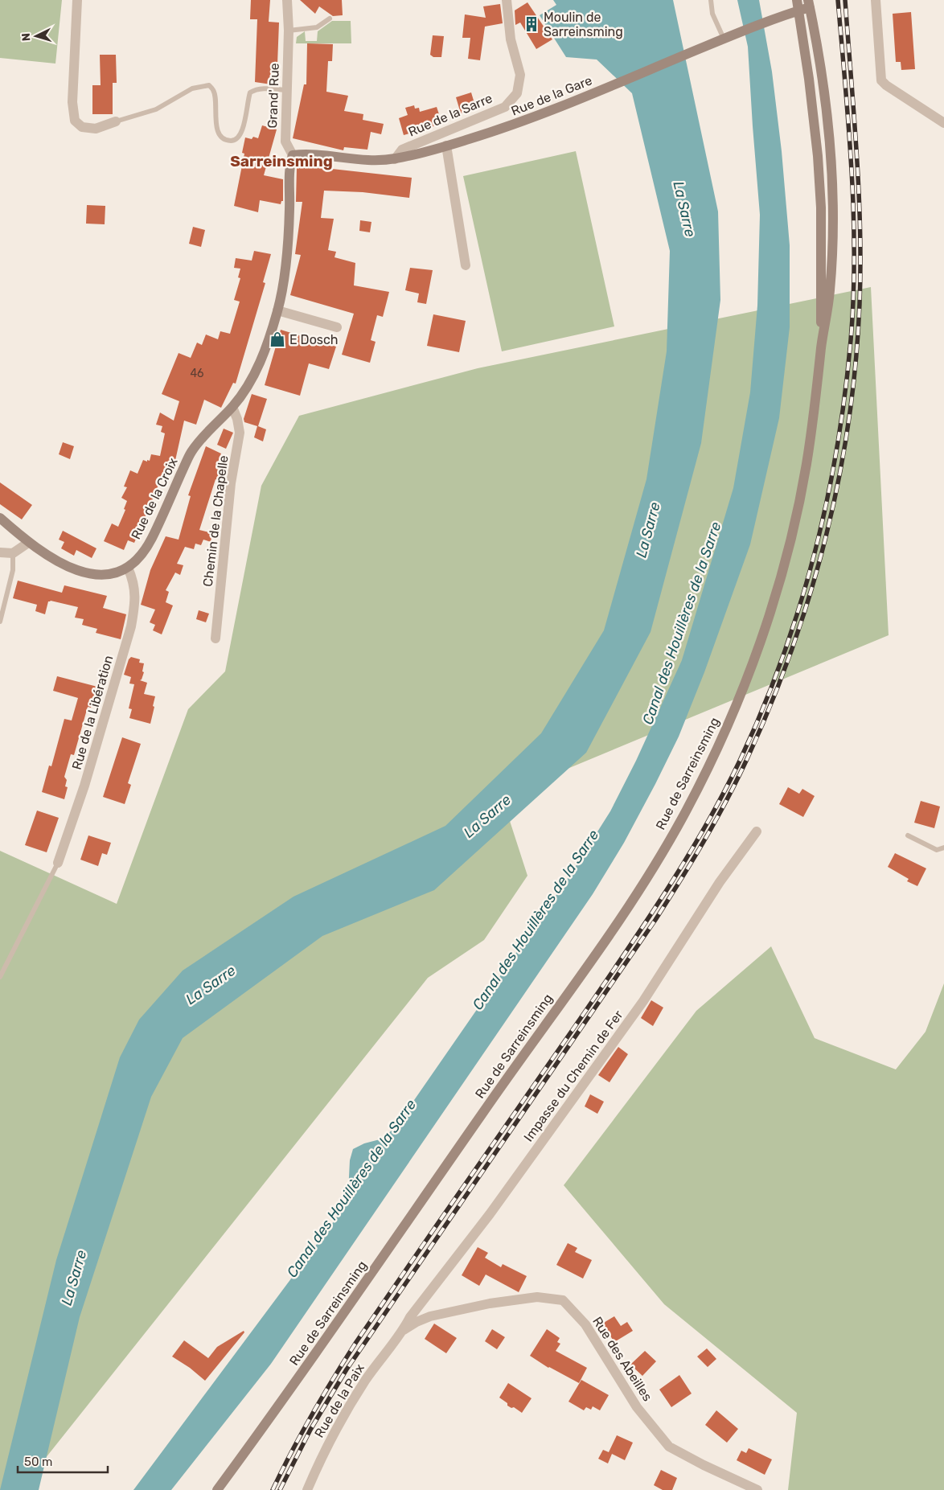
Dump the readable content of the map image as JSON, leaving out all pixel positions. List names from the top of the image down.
{
  "streets": {
    "street": [
      "Grand' Rue",
      "Rue de la Gare",
      "Rue de la Sarre",
      "Rue de la Croix",
      "Chemin de la Chapelle",
      "Rue de la Libération",
      "Rue de Sarreinsming",
      "Impasse du Chemin de Fer",
      "Rue des Abeilles",
      "Rue de la Paix"
    ]
  },
  "crossings": [
    ["Grand' Rue", "Rue de la Gare"],
    ["Rue de la Gare", "Rue de la Sarre"],
    ["Rue de la Croix", "Chemin de la Chapelle"],
    ["Rue de la Croix", "Rue de la Libération"],
    ["Impasse du Chemin de Fer", "Rue des Abeilles"],
    ["Impasse du Chemin de Fer", "Rue de la Paix"],
    ["Rue des Abeilles", "Rue de la Paix"]
  ],
  "districts": ["Sarreinsming"],
  "water": ["La Sarre", "Canal des Houillères de la Sarre"],
  "places": {
    "building": ["Moulin de Sarreinsming"],
    "shop": ["E Dosch"]
  },
  "house_numbers": ["46"],
  "scale_bar": "50 m",
  "north": "left"
}
